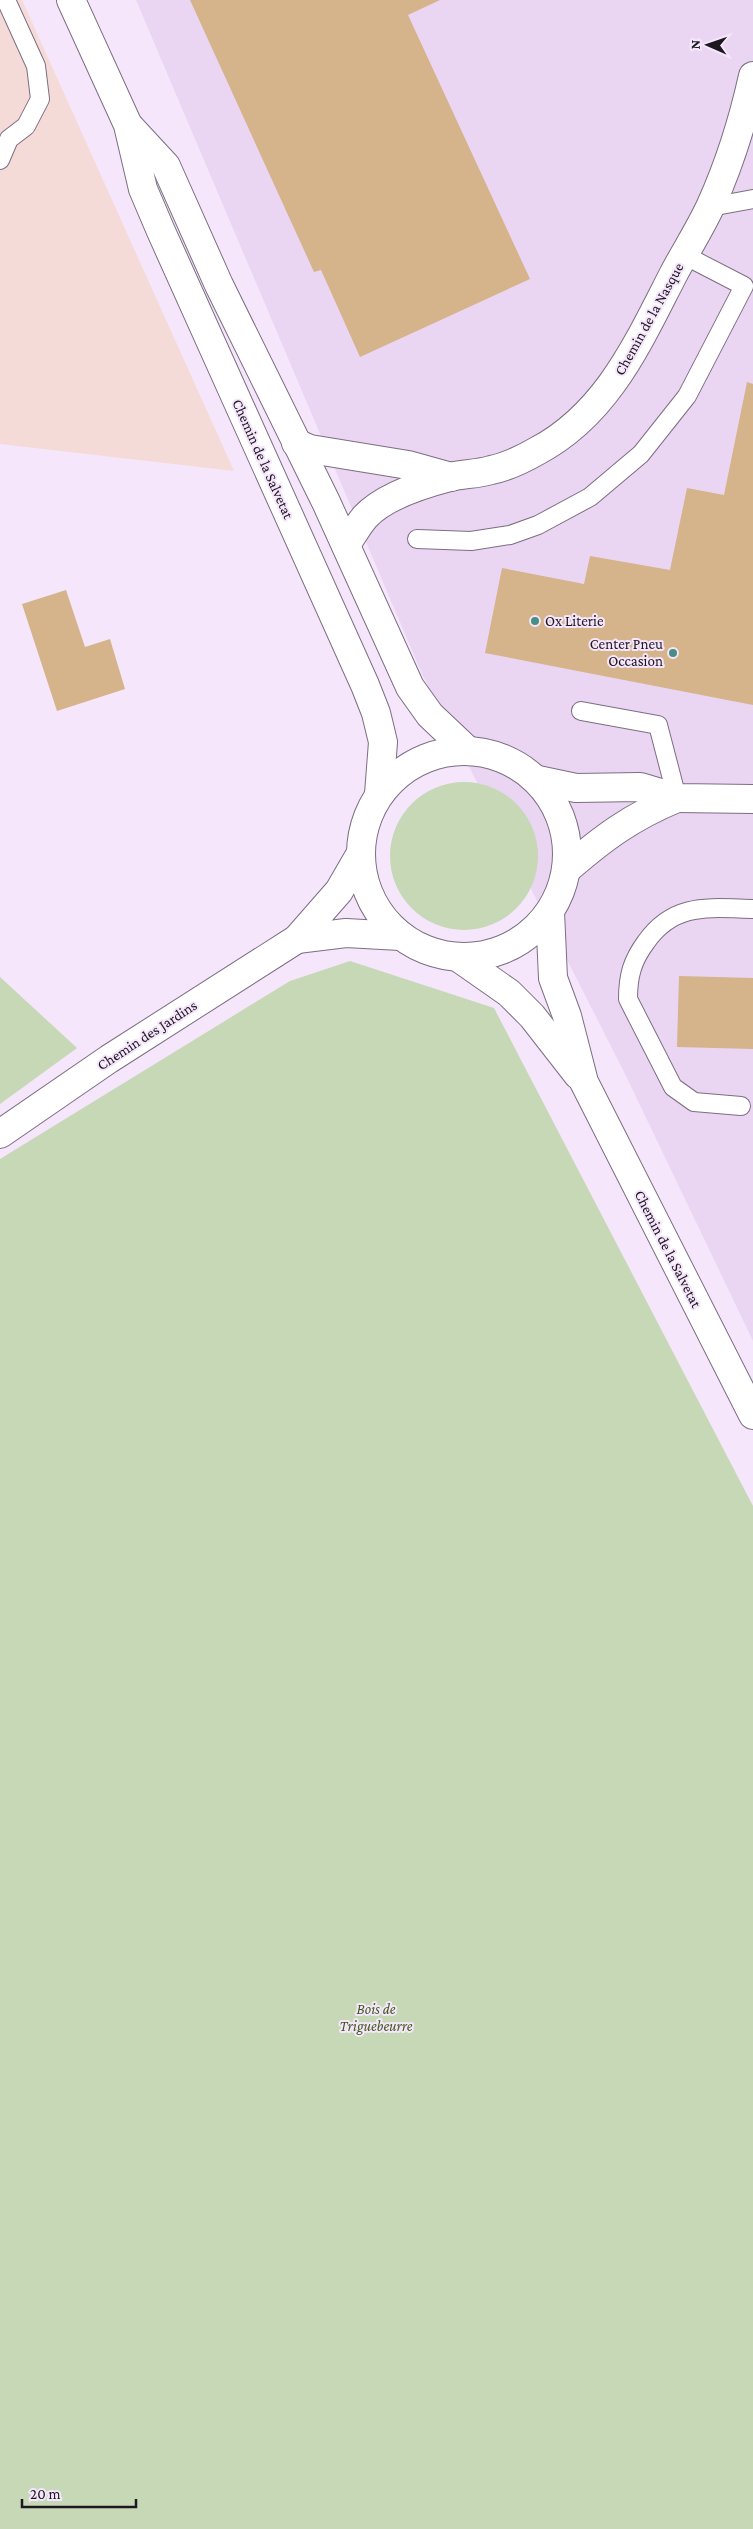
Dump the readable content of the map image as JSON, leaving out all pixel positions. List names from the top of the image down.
{
  "streets": {
    "main road": ["Chemin de la Nasque", "Chemin de la Salvetat", "Chemin des Jardins"]
  },
  "crossings": [
    ["Chemin de la Nasque", "Chemin de la Salvetat"]
  ],
  "parks": ["Bois de Triguebeurre"],
  "places": ["Ox Literie", "Center Pneu Occasion"],
  "scale_bar": "20 m",
  "north": "left"
}
